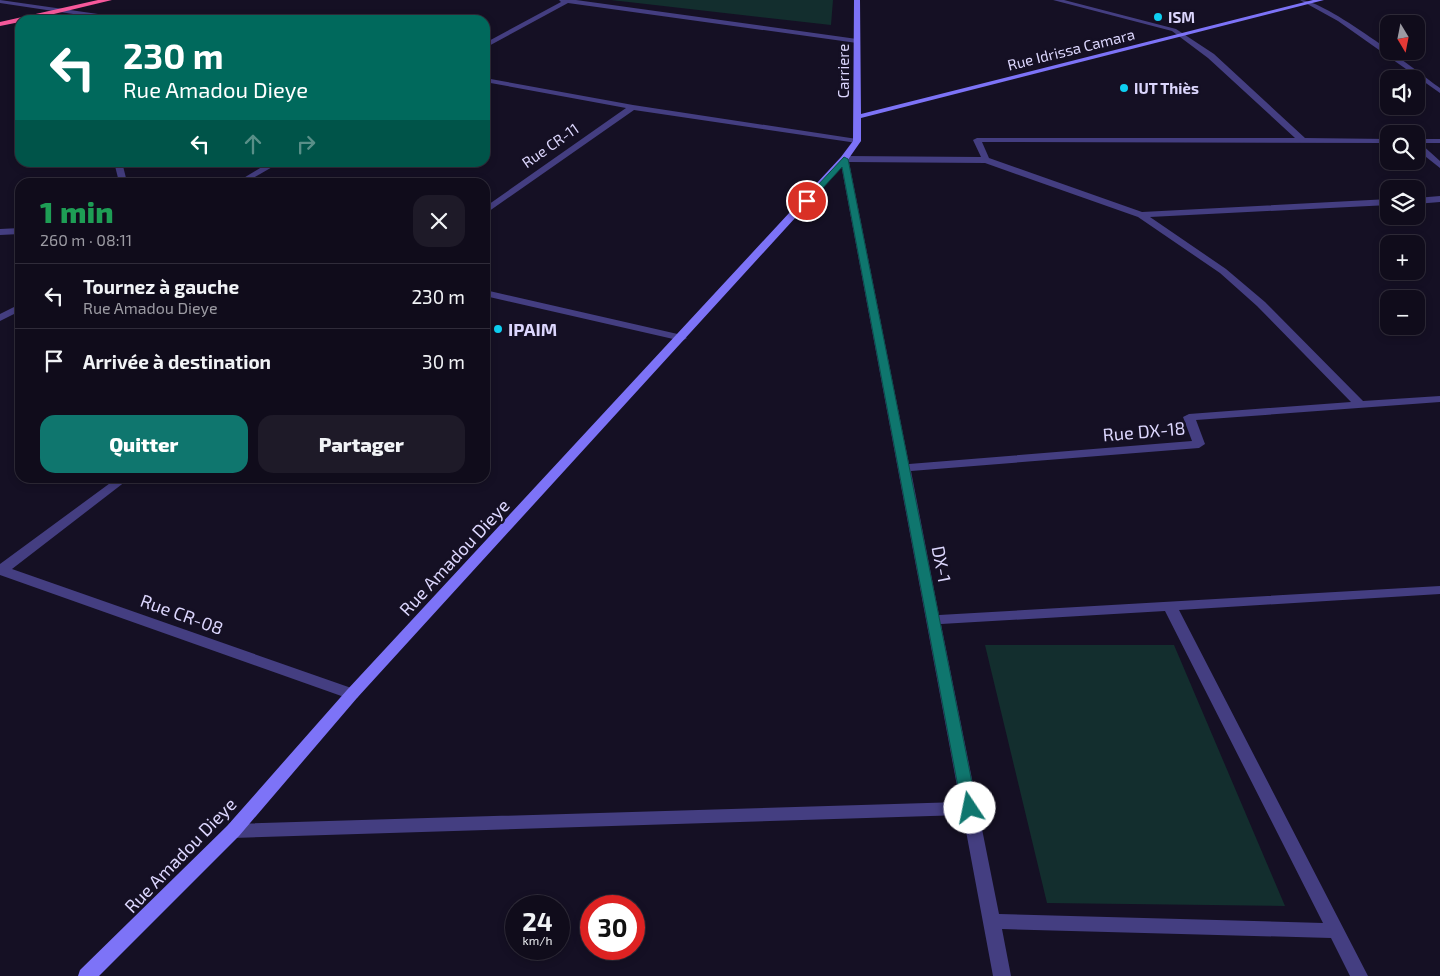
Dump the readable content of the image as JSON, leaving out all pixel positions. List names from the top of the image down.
{
  "streets": {
    "street": [
      "Rue Idrissa Camara",
      "Carriere",
      "Rue CR-11",
      "Rue DX-18",
      "Rue Amadou Dieye",
      "DX-1",
      "Rue CR-08"
    ]
  },
  "crossings": [
    ["Rue Idrissa Camara", "Carriere"],
    ["Carriere", "Rue Amadou Dieye"],
    ["Rue DX-18", "DX-1"],
    ["Rue Amadou Dieye", "DX-1"],
    ["Rue Amadou Dieye", "Rue CR-08"]
  ],
  "places": ["ISM", "IUT Thiès", "IPAIM"],
  "north": "bottom",
  "page": {
    "map_buttons": ["+", "−"],
    "turn": ["230 m", "Rue Amadou Dieye"],
    "heading": ["1 min", "260 m · 08:11"],
    "list": [
      {
        "name": "Tournez à gauche",
        "note": "Rue Amadou Dieye",
        "value": "230 m"
      },
      {
        "name": "Arrivée à destination",
        "value": "30 m"
      }
    ],
    "buttons": ["Quitter", "Partager"],
    "speed": "24 km/h",
    "limit": "30"
  }
}
